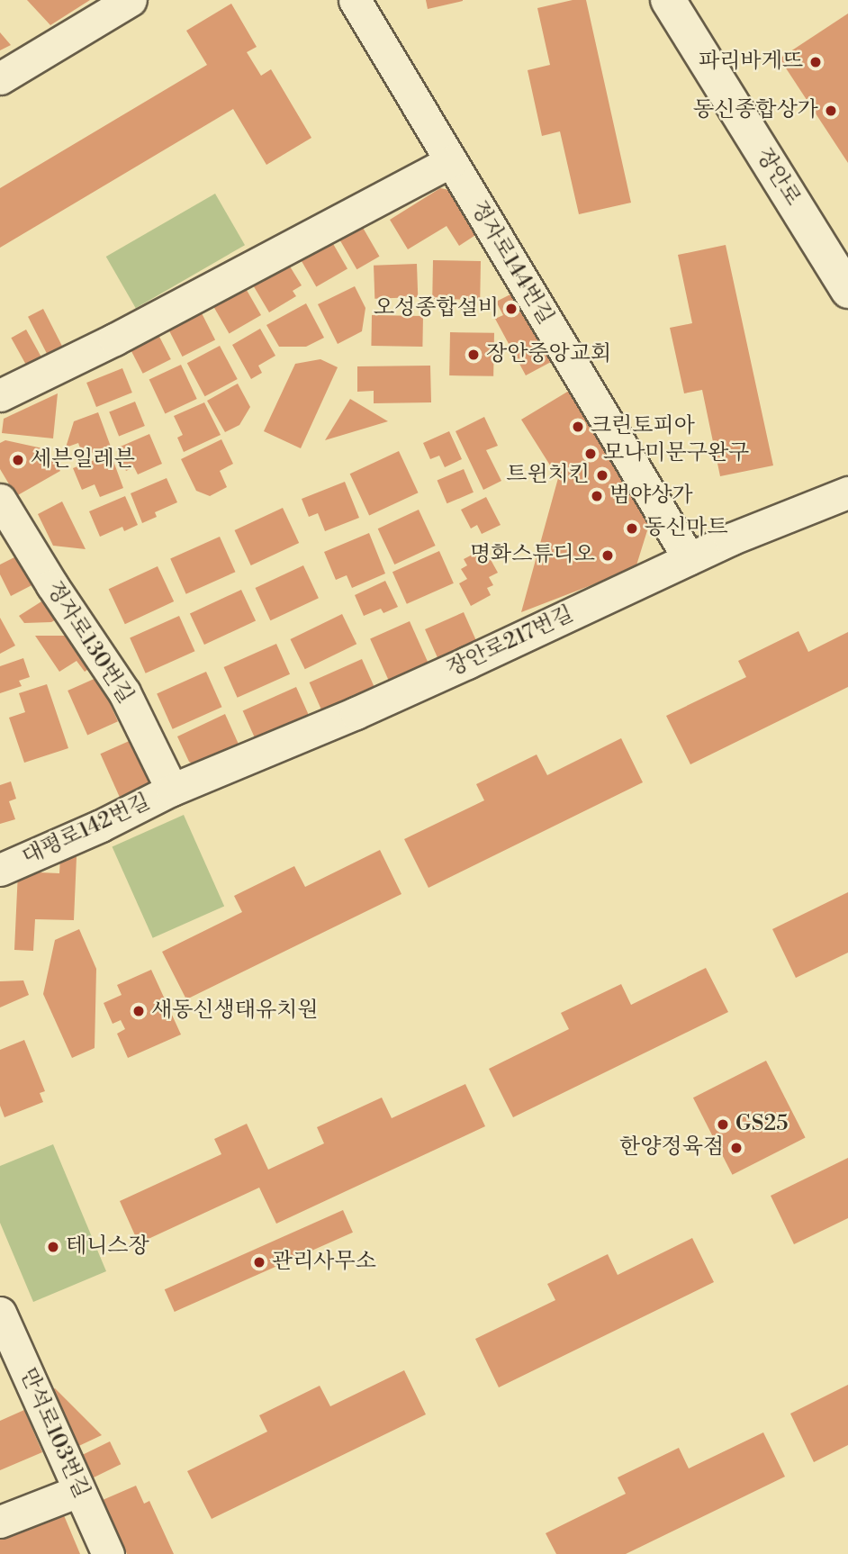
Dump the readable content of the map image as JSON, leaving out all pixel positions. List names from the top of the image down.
{
  "streets": {
    "main road": ["장안로"],
    "street": [
      "정자로144번길",
      "장안로217번길",
      "정자로130번길",
      "대평로142번길",
      "만석로103번길"
    ]
  },
  "crossings": [
    ["정자로144번길", "장안로217번길"],
    ["장안로217번길", "정자로130번길"],
    ["장안로217번길", "대평로142번길"],
    ["정자로130번길", "대평로142번길"]
  ],
  "places": [
    "파리바게뜨",
    "동신종합상가",
    "오성종합설비",
    "장안중앙교회",
    "크린토피아",
    "모나미문구완구",
    "세븐일레븐",
    "트윈치킨",
    "범야상가",
    "동신마트",
    "명화스튜디오",
    "새동신생태유치원",
    "GS25",
    "한양정육점",
    "테니스장",
    "관리사무소"
  ]
}
